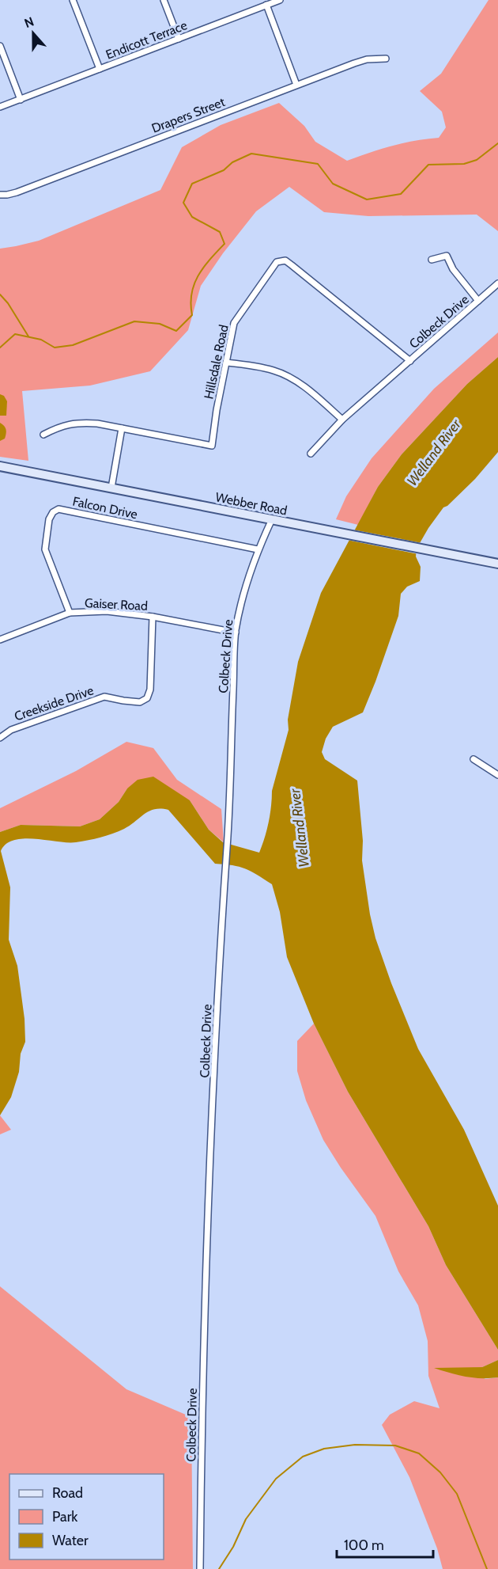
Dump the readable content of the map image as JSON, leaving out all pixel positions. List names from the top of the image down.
{
  "streets": {
    "main road": ["Webber Road"],
    "street": [
      "Endicott Terrace",
      "Drapers Street",
      "Colbeck Drive",
      "Hillsdale Road",
      "Falcon Drive",
      "Gaiser Road",
      "Creekside Drive"
    ]
  },
  "crossings": [
    ["Colbeck Drive", "Hillsdale Road"],
    ["Colbeck Drive", "Webber Road"],
    ["Colbeck Drive", "Falcon Drive"],
    ["Colbeck Drive", "Gaiser Road"],
    ["Falcon Drive", "Gaiser Road"],
    ["Gaiser Road", "Creekside Drive"]
  ],
  "water": ["Welland River"],
  "legend": ["Road", "Park", "Water"],
  "scale_bar": "100 m",
  "north": "top"
}
